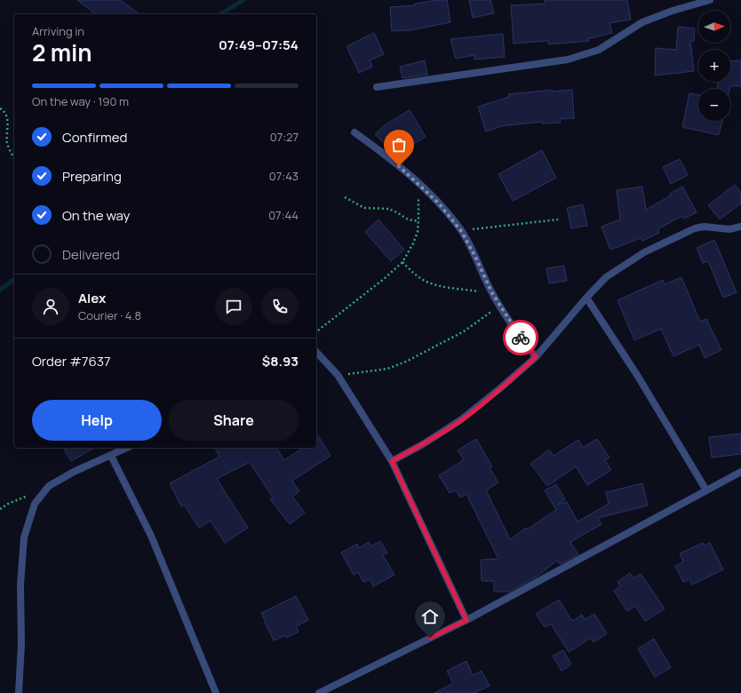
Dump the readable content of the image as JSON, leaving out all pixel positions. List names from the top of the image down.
{
  "north": "right",
  "page": {
    "map_buttons": ["+", "−"],
    "heading": ["2 min", "Arriving in", "07:49–07:54"],
    "panel": [
      "Alex",
      "Courier · 4.8",
      "Order #7637",
      "$8.93"
    ],
    "bar": "On the way · 190 m",
    "list": [
      ["Confirmed", "07:27"],
      ["Preparing", "07:43"],
      ["On the way", "07:44"],
      "Delivered"
    ],
    "buttons": ["Help", "Share"]
  }
}
